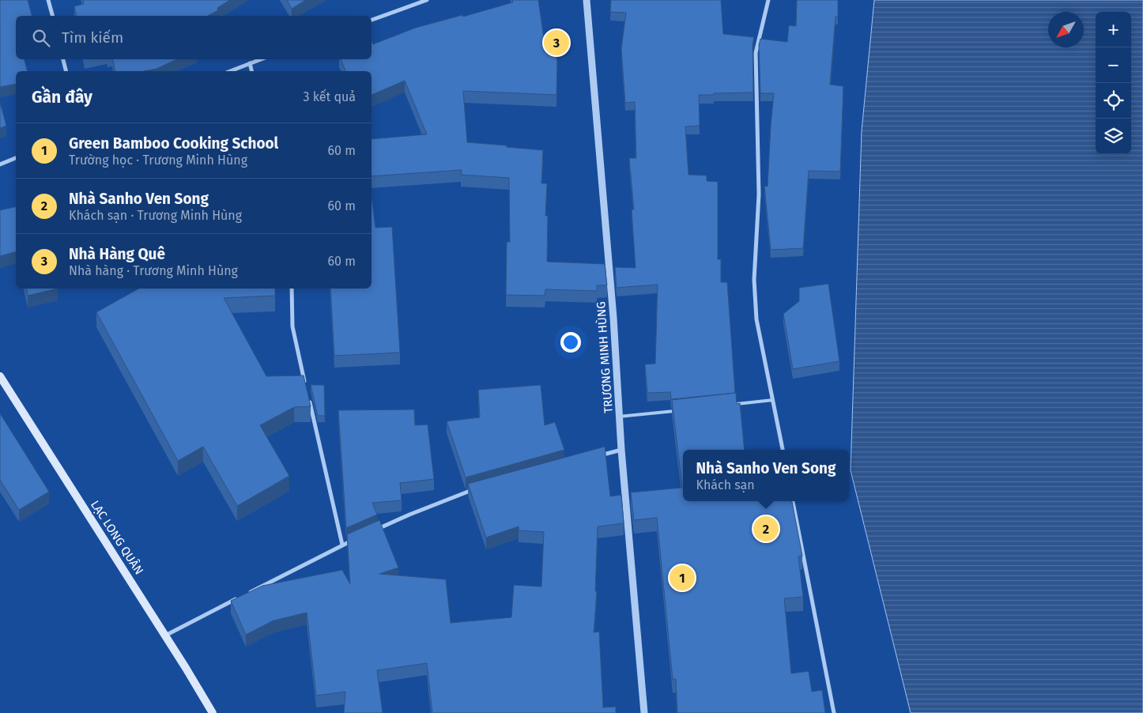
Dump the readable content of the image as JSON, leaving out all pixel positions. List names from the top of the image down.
{
  "streets": {
    "main road": ["LẠC LONG QUÂN"],
    "street": ["TRƯƠNG MINH HÙNG"]
  },
  "north": "bottom left",
  "page": {
    "map_buttons": ["+", "−"],
    "search": "Tìm kiếm",
    "pins": ["3", "2", "1"],
    "heading": ["Gần đây", "3 kết quả"],
    "list": [
      {
        "mark": "1",
        "name": "Green Bamboo Cooking School",
        "note": "Trường học · Trương Minh Hùng",
        "value": "60 m"
      },
      {
        "mark": "2",
        "name": "Nhà Sanho Ven Song",
        "note": "Khách sạn · Trương Minh Hùng",
        "value": "60 m"
      },
      {
        "mark": "3",
        "name": "Nhà Hàng Quê",
        "note": "Nhà hàng · Trương Minh Hùng",
        "value": "60 m"
      }
    ],
    "popup": ["Nhà Sanho Ven Song", "Khách sạn"]
  }
}
